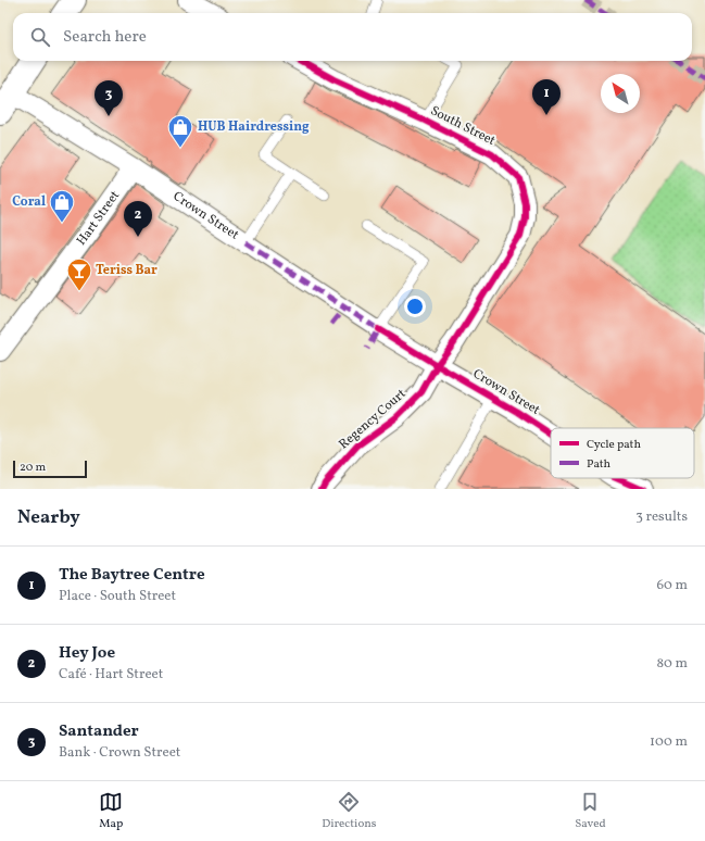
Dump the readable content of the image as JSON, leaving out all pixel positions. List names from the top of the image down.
{
  "streets": {
    "street": [
      "South Street",
      "Crown Street",
      "Hart Street",
      "Regency Court"
    ]
  },
  "crossings": [
    ["South Street", "Crown Street"],
    ["South Street", "Regency Court"],
    ["Crown Street", "Hart Street"],
    ["Crown Street", "Regency Court"]
  ],
  "places": {
    "shop": ["HUB Hairdressing", "Coral"],
    "bar": ["Teriss Bar"]
  },
  "legend": ["Cycle path", "Path"],
  "scale_bar": "20 m",
  "north": "top left",
  "page": {
    "search": "Search here",
    "pins": ["1", "3", "2"],
    "scale": "20 m",
    "heading": ["Nearby", "3 results"],
    "list": [
      {
        "mark": "1",
        "name": "The Baytree Centre",
        "note": "Place · South Street",
        "value": "60 m"
      },
      {
        "mark": "2",
        "name": "Hey Joe",
        "note": "Café · Hart Street",
        "value": "80 m"
      },
      {
        "mark": "3",
        "name": "Santander",
        "note": "Bank · Crown Street",
        "value": "100 m"
      }
    ],
    "nav": ["Map", "Directions", "Saved"]
  }
}
